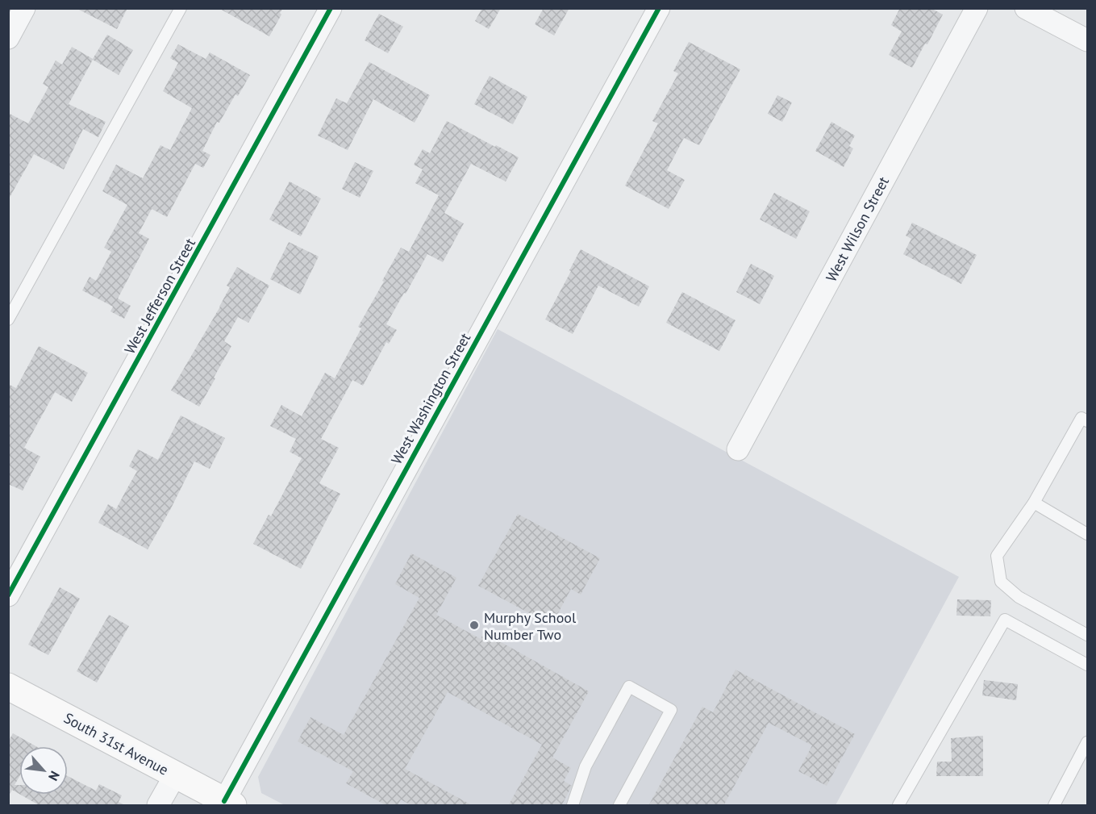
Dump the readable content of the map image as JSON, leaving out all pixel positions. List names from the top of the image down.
{
  "streets": {
    "street": [
      "West Wilson Street",
      "West Jefferson Street",
      "West Washington Street",
      "South 31st Avenue"
    ]
  },
  "crossings": [
    ["West Washington Street", "South 31st Avenue"]
  ],
  "places": ["Murphy School Number Two"],
  "north": "bottom right"
}
